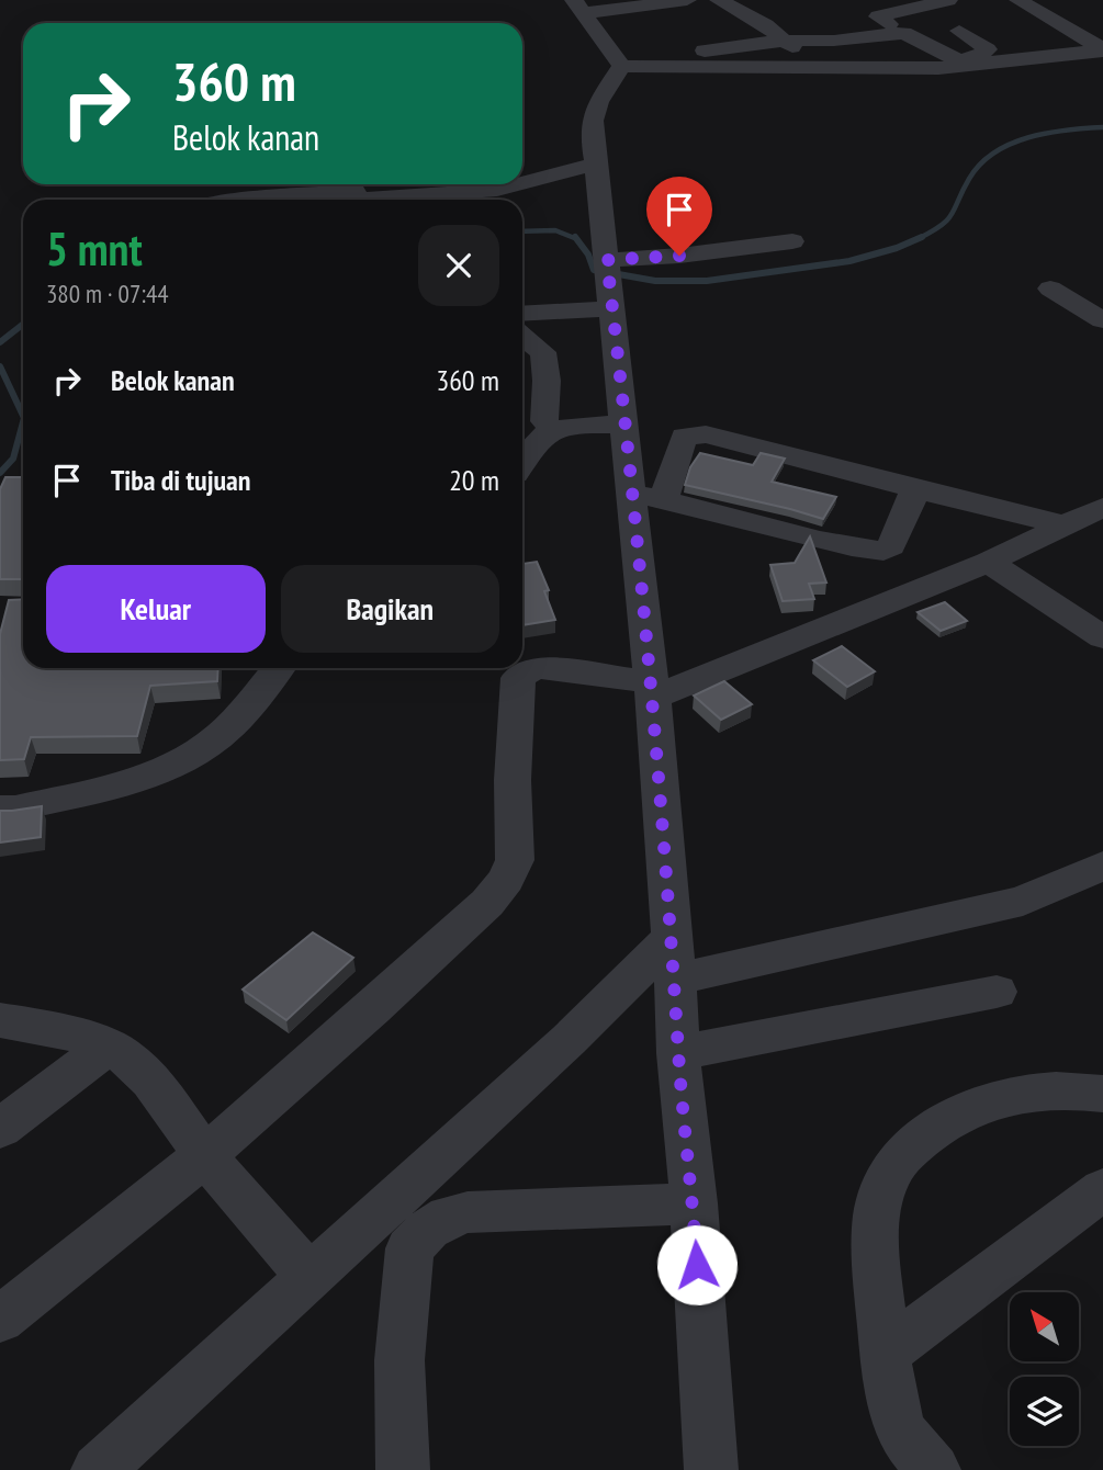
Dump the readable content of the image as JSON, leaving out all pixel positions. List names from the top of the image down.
{
  "north": "top left",
  "page": {
    "turn": ["360 m", "Belok kanan"],
    "heading": ["5 mnt", "380 m · 07:44"],
    "list": [
      {
        "name": "Belok kanan",
        "value": "360 m"
      },
      {
        "name": "Tiba di tujuan",
        "value": "20 m"
      }
    ],
    "buttons": ["Keluar", "Bagikan"]
  }
}
